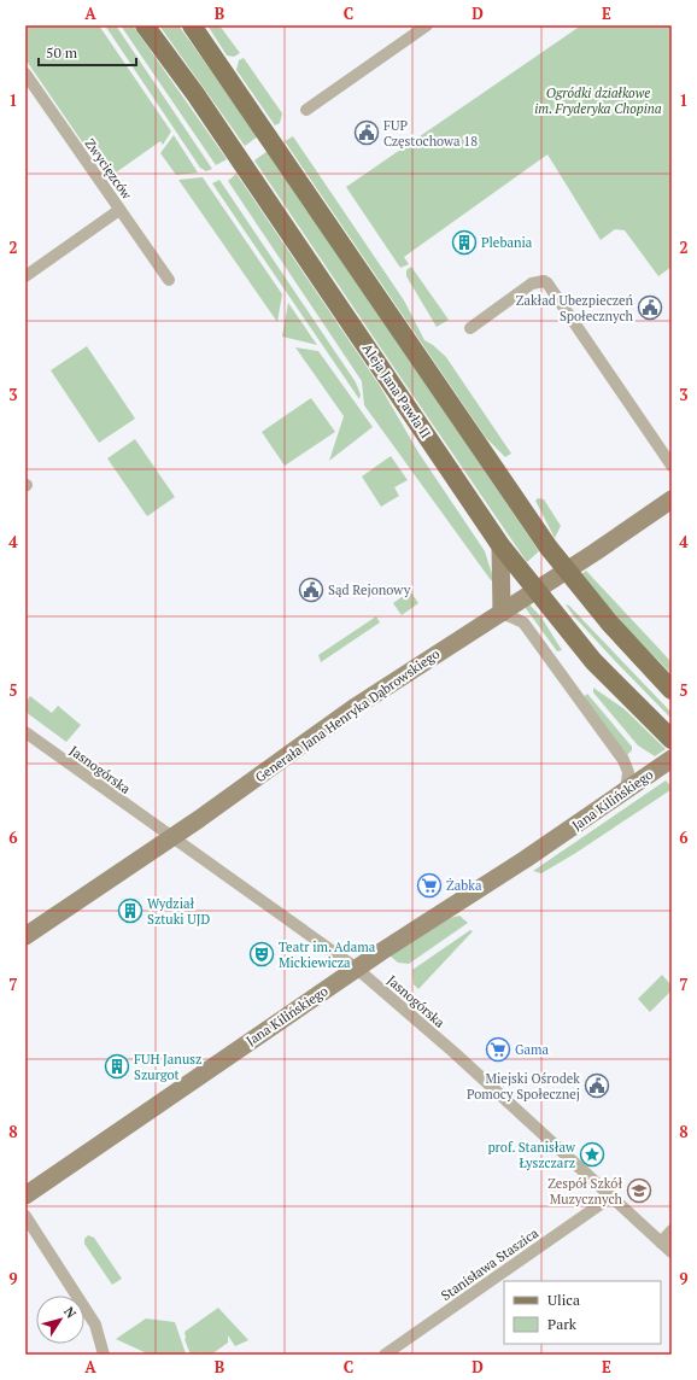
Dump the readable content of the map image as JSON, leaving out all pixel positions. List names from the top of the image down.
{
  "streets": {
    "main road": ["Aleja Jana Pawła II"],
    "street": [
      "Zwycięzców",
      "Generała Jana Henryka Dąbrowskiego",
      "Jasnogórska",
      "Jana Kilińskiego",
      "Stanisława Staszica"
    ]
  },
  "crossings": [
    ["Aleja Jana Pawła II", "Generała Jana Henryka Dąbrowskiego"],
    ["Generała Jana Henryka Dąbrowskiego", "Jasnogórska"],
    ["Jasnogórska", "Jana Kilińskiego"],
    ["Jasnogórska", "Stanisława Staszica"]
  ],
  "parks": ["Ogródki działkowe im. Fryderyka Chopina"],
  "places": {
    "public building": [
      "FUP Częstochowa 18",
      "Zakład Ubezpieczeń Społecznych",
      "Sąd Rejonowy",
      "Miejski Ośrodek Pomocy Społecznej"
    ],
    "building": ["Plebania", "Wydział Sztuki UJD", "FUH Janusz Szurgot"],
    "supermarket": ["Żabka", "Gama"],
    "theatre": ["Teatr im. Adama Mickiewicza"],
    "place": ["prof. Stanisław Łyszczarz"],
    "school or university": ["Zespół Szkół Muzycznych"]
  },
  "legend": ["Ulica", "Park"],
  "scale_bar": "50 m",
  "north": "top right",
  "grid": {
    "columns": [
      "A",
      "B",
      "C",
      "D",
      "E"
    ],
    "rows": [
      "1",
      "2",
      "3",
      "4",
      "5",
      "6",
      "7",
      "8",
      "9"
    ]
  }
}
